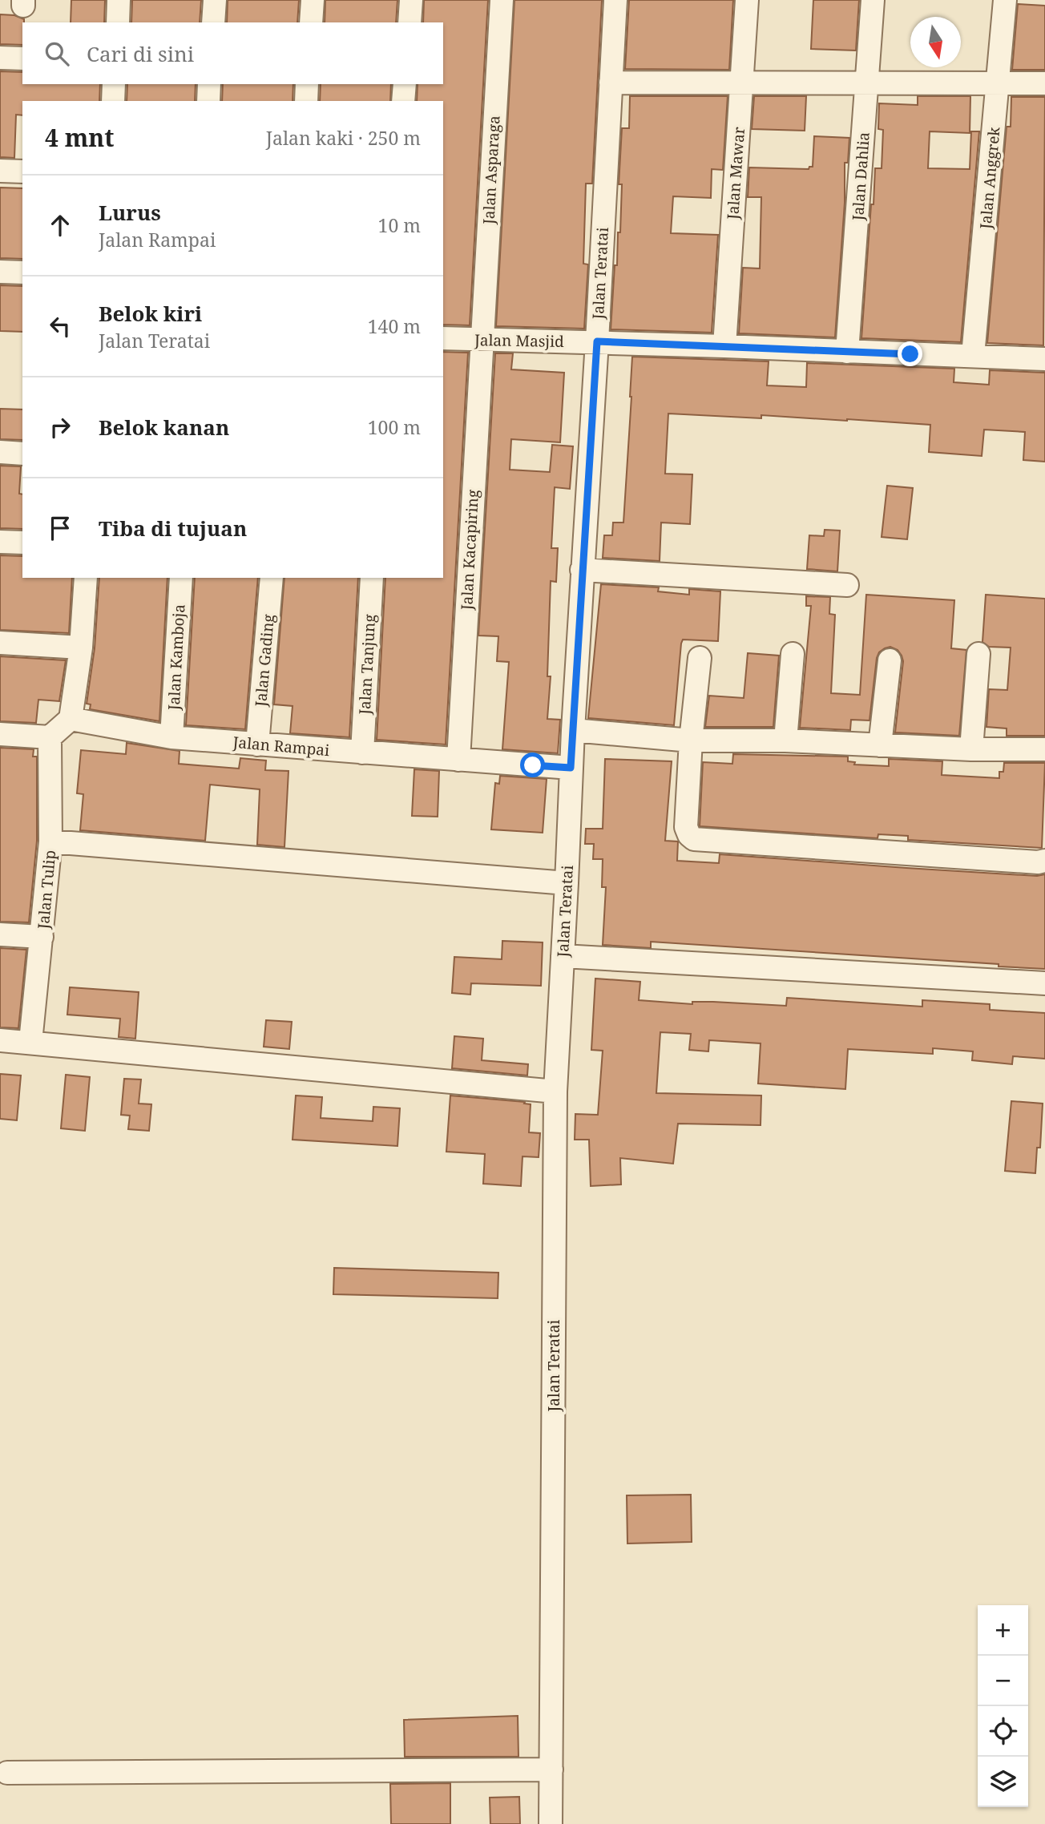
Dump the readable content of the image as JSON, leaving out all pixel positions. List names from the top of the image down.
{
  "streets": {
    "street": [
      "Jalan Asparaga",
      "Jalan Mawar",
      "Jalan Dahlia",
      "Jalan Anggrek",
      "Jalan Teratai",
      "Jalan Masjid",
      "Jalan Kacapiring",
      "Jalan Kamboja",
      "Jalan Gading",
      "Jalan Tanjung",
      "Jalan Rampai",
      "Jalan Tulip"
    ]
  },
  "crossings": [
    ["Jalan Asparaga", "Jalan Masjid"],
    ["Jalan Asparaga", "Jalan Kacapiring"],
    ["Jalan Mawar", "Jalan Masjid"],
    ["Jalan Dahlia", "Jalan Masjid"],
    ["Jalan Anggrek", "Jalan Masjid"],
    ["Jalan Teratai", "Jalan Masjid"],
    ["Jalan Teratai", "Jalan Rampai"],
    ["Jalan Masjid", "Jalan Kacapiring"],
    ["Jalan Kacapiring", "Jalan Rampai"],
    ["Jalan Kamboja", "Jalan Rampai"],
    ["Jalan Gading", "Jalan Rampai"],
    ["Jalan Tanjung", "Jalan Rampai"]
  ],
  "north": "bottom",
  "page": {
    "search": "Cari di sini",
    "heading": ["4 mnt", "Jalan kaki · 250 m"],
    "list": [
      ["Lurus", "Jalan Rampai", "10 m"],
      ["Belok kiri", "Jalan Teratai", "140 m"],
      ["Belok kanan", "100 m"],
      "Tiba di tujuan"
    ],
    "map_buttons": ["+", "−"]
  }
}
